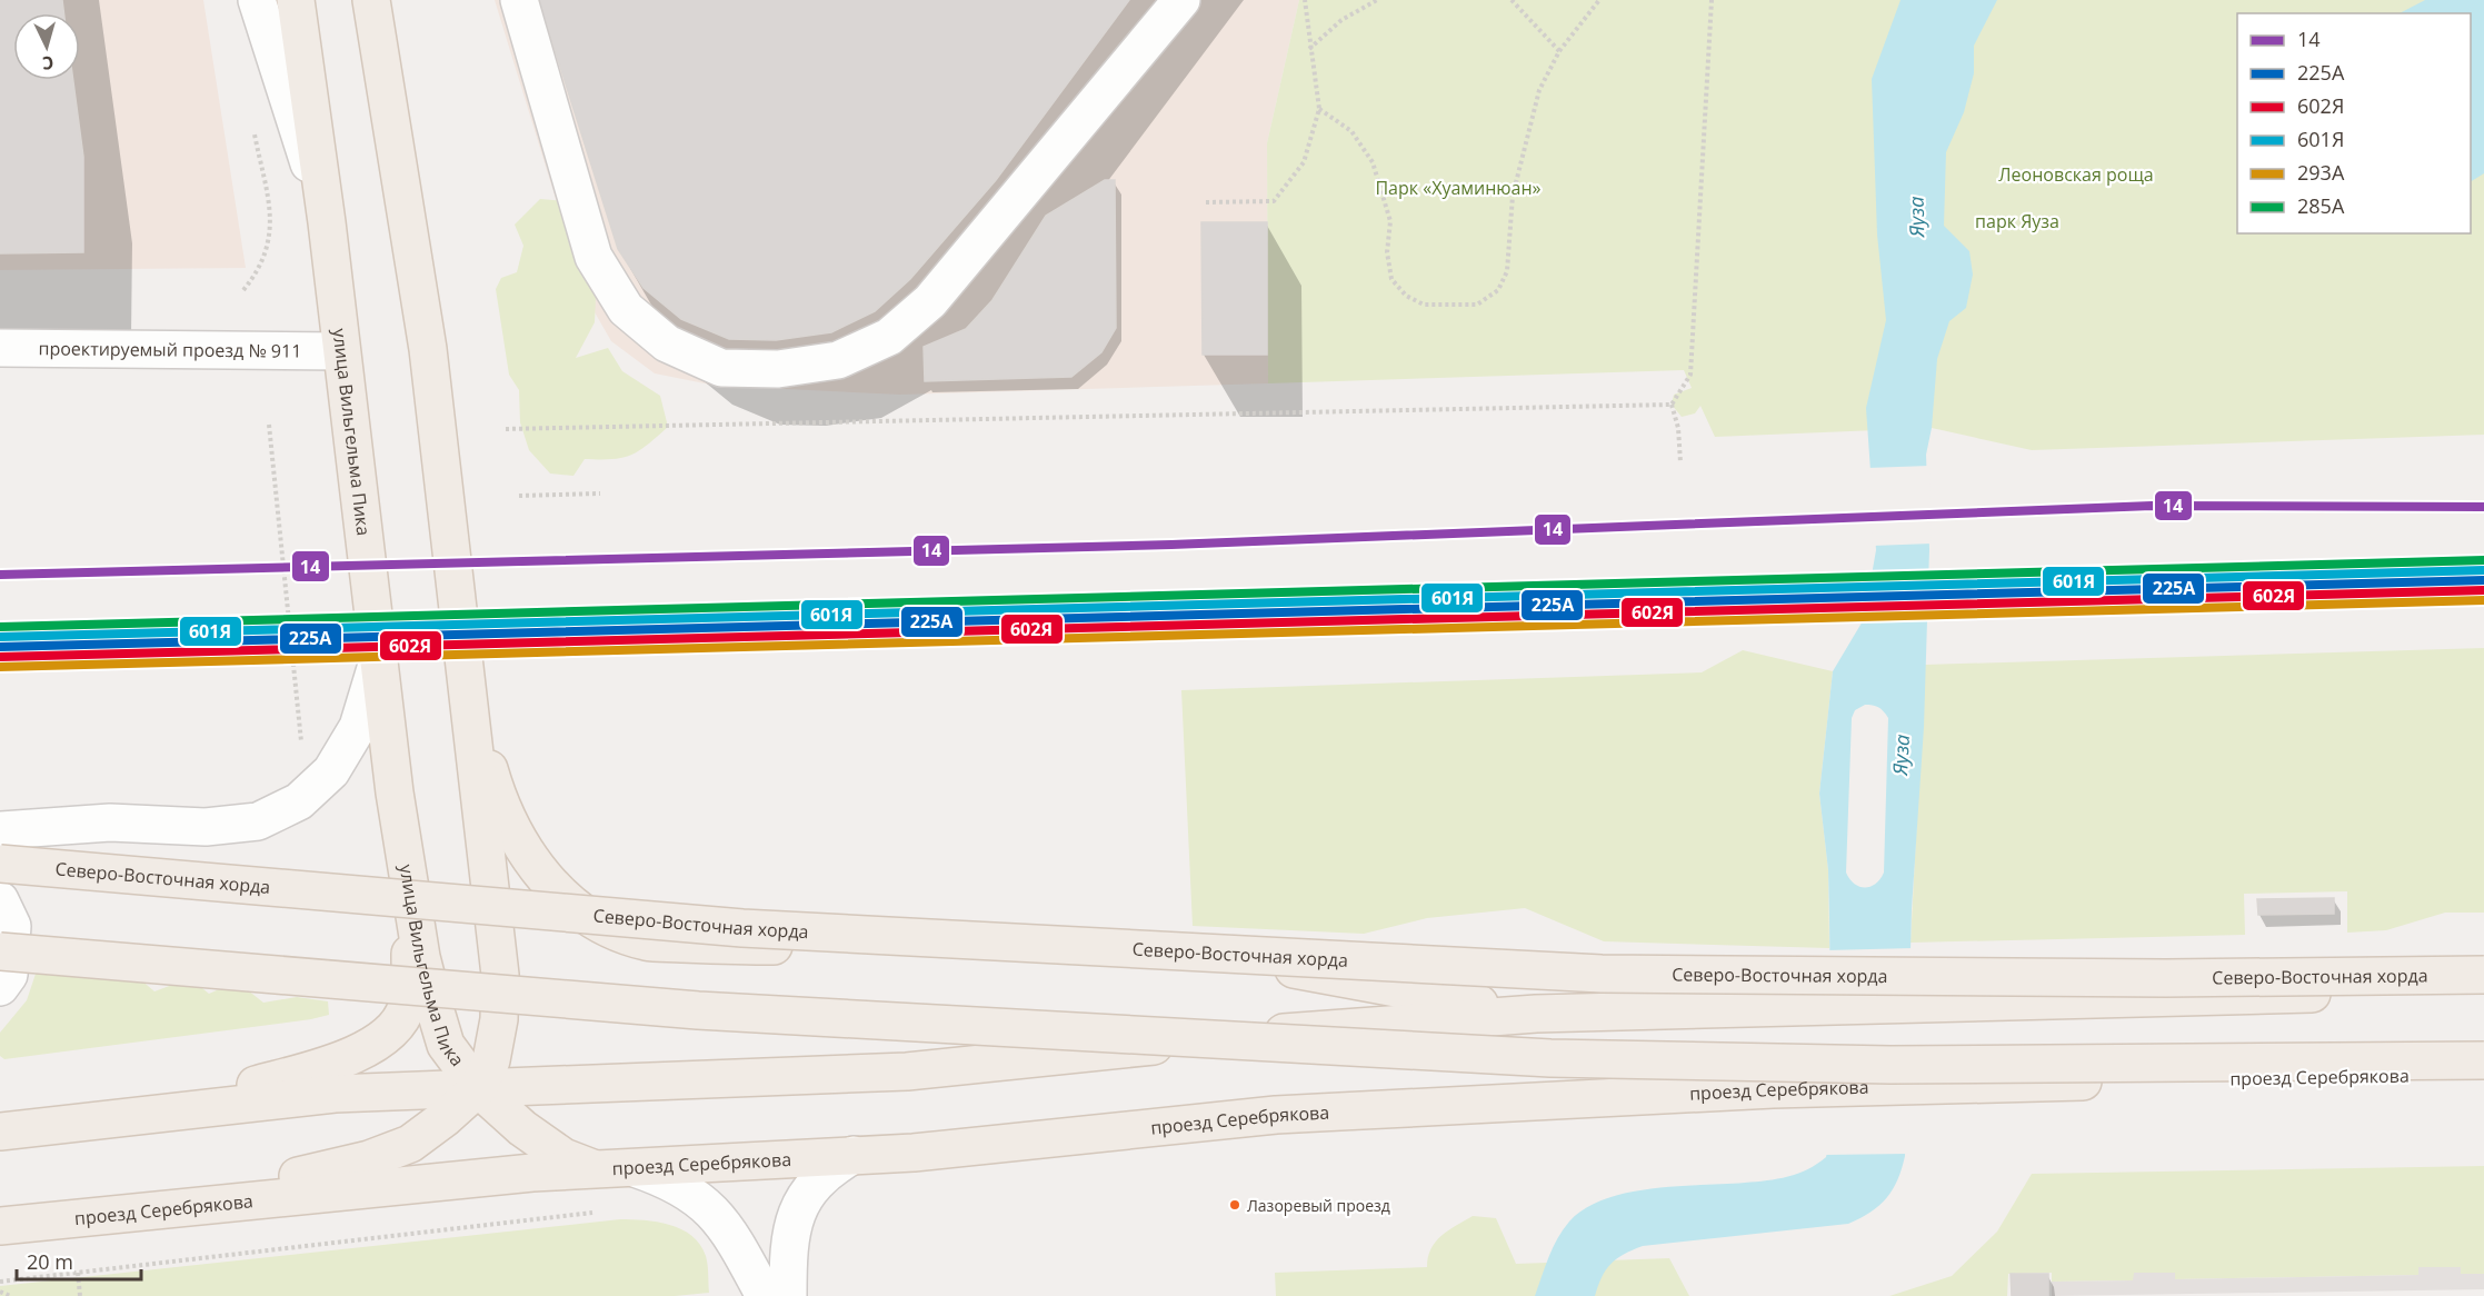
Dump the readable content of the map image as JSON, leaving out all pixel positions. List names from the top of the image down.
{
  "streets": {
    "main road": ["улица Вильгельма Пика", "Северо-Восточная хорда", "проезд Серебрякова"],
    "street": ["проектируемый проезд № 911"]
  },
  "crossings": [
    ["проектируемый проезд № 911", "улица Вильгельма Пика"],
    ["улица Вильгельма Пика", "проезд Серебрякова"]
  ],
  "water": ["Яуза"],
  "parks": ["Леоновская роща", "Парк «Хуаминюан»", "парк Яуза"],
  "places": ["Лазоревый проезд"],
  "lines": [
    "transit line 14",
    "transit line 285А",
    "transit line 601Я",
    "transit line 225А",
    "transit line 602Я",
    "transit line 293А"
  ],
  "legend": [
    "14",
    "225А",
    "602Я",
    "601Я",
    "293А",
    "285А"
  ],
  "scale_bar": "20 m",
  "north": "bottom"
}
